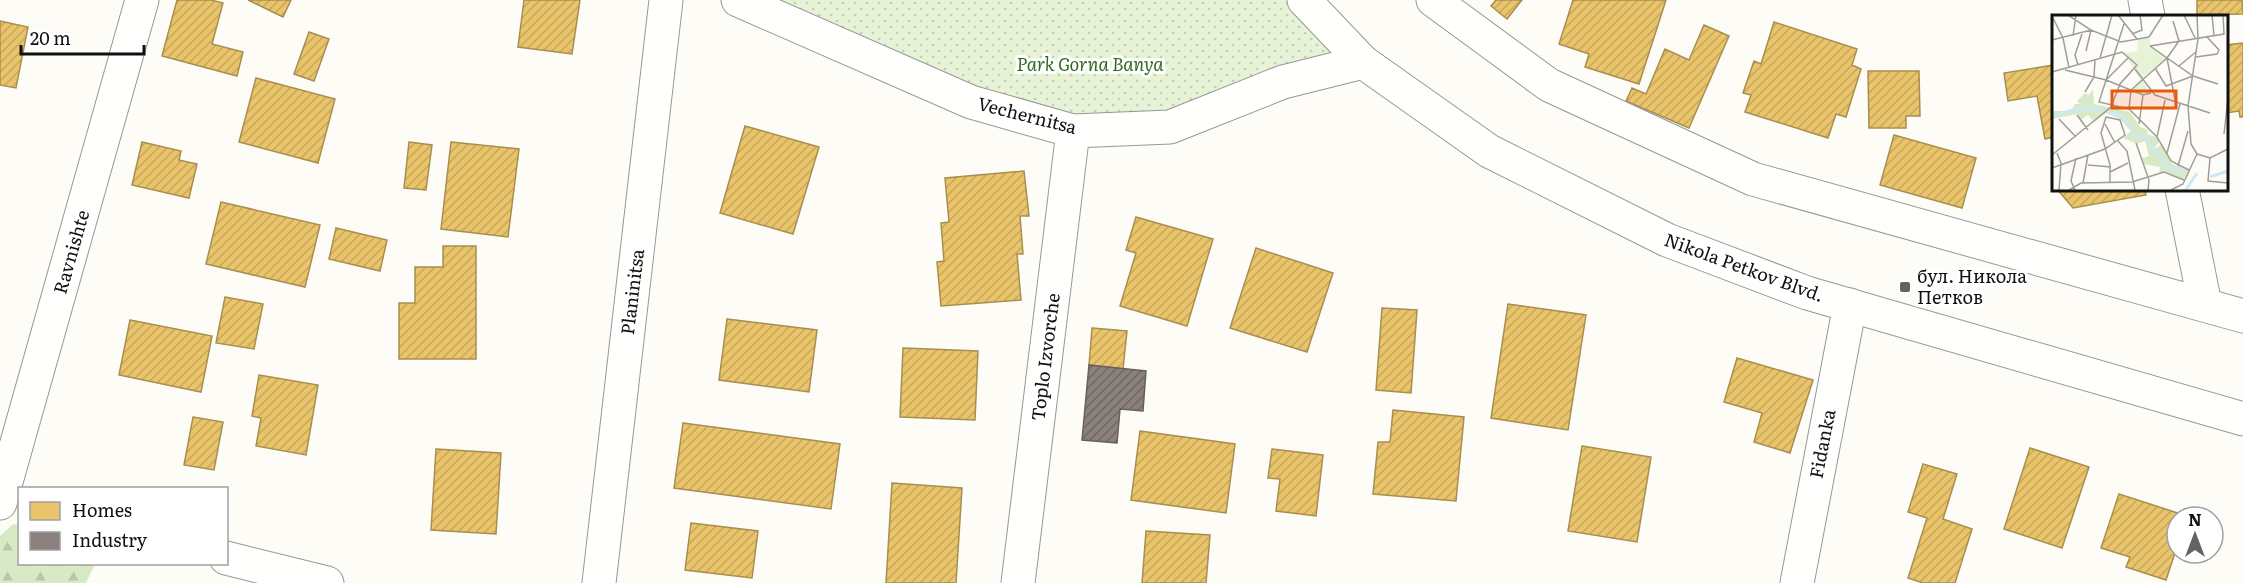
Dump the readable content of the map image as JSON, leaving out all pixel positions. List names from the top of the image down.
{
  "streets": {
    "street": [
      "Vechernitsa",
      "Ravnishte",
      "Nikola Petkov Blvd.",
      "Planinitsa",
      "Toplo Izvorche",
      "Fidanka"
    ]
  },
  "crossings": [
    ["Vechernitsa", "Nikola Petkov Blvd."],
    ["Vechernitsa", "Toplo Izvorche"],
    ["Nikola Petkov Blvd.", "Fidanka"]
  ],
  "parks": ["Park Gorna Banya"],
  "places": {
    "transit": ["бул. Никола Петков"]
  },
  "legend": ["Homes", "Industry"],
  "scale_bar": "20 m",
  "north": "top"
}
